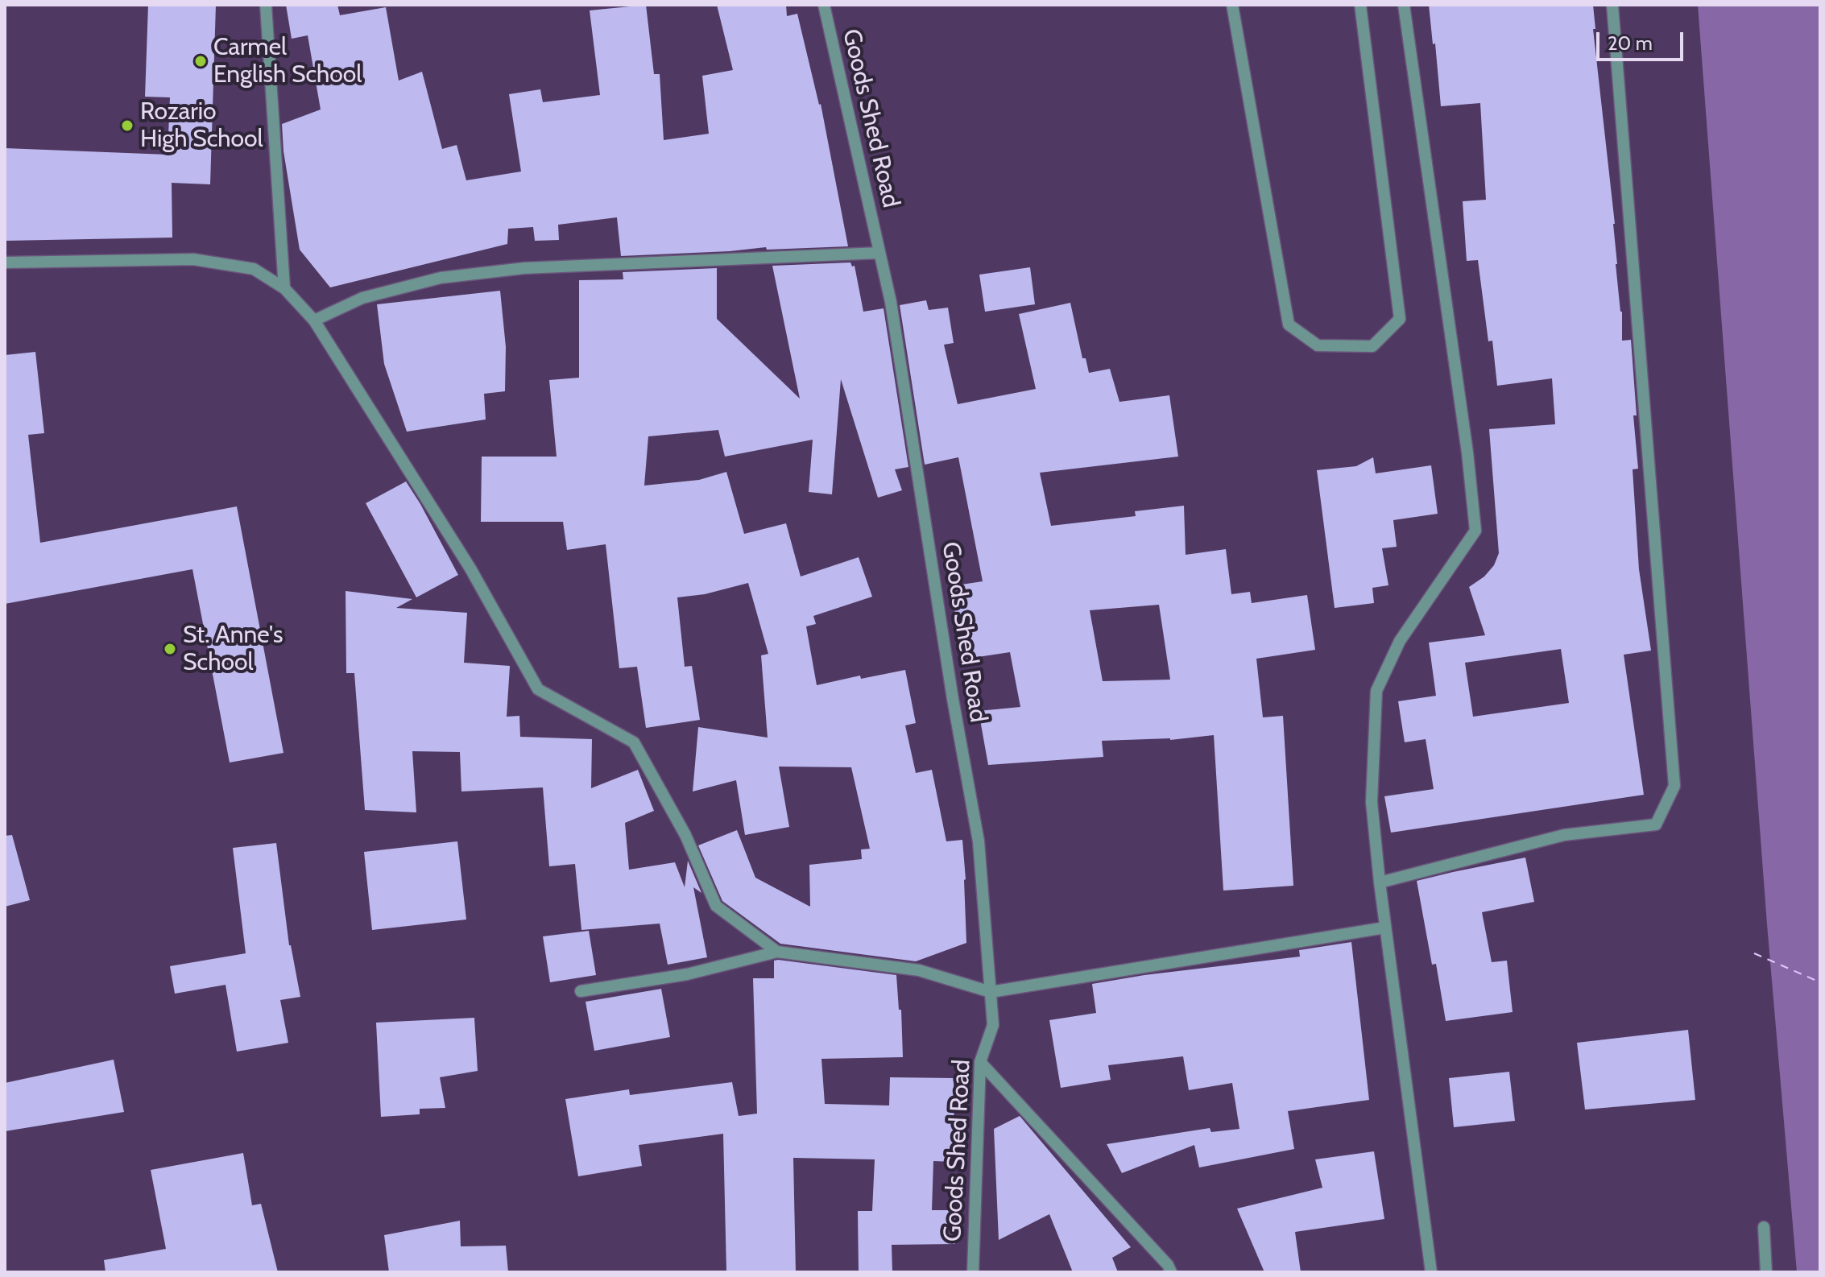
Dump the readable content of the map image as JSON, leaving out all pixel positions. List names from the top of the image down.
{
  "streets": {
    "street": ["Goods Shed Road"]
  },
  "places": ["Carmel English School", "Rozario High School", "St. Anne's School"],
  "scale_bar": "20 m"
}
